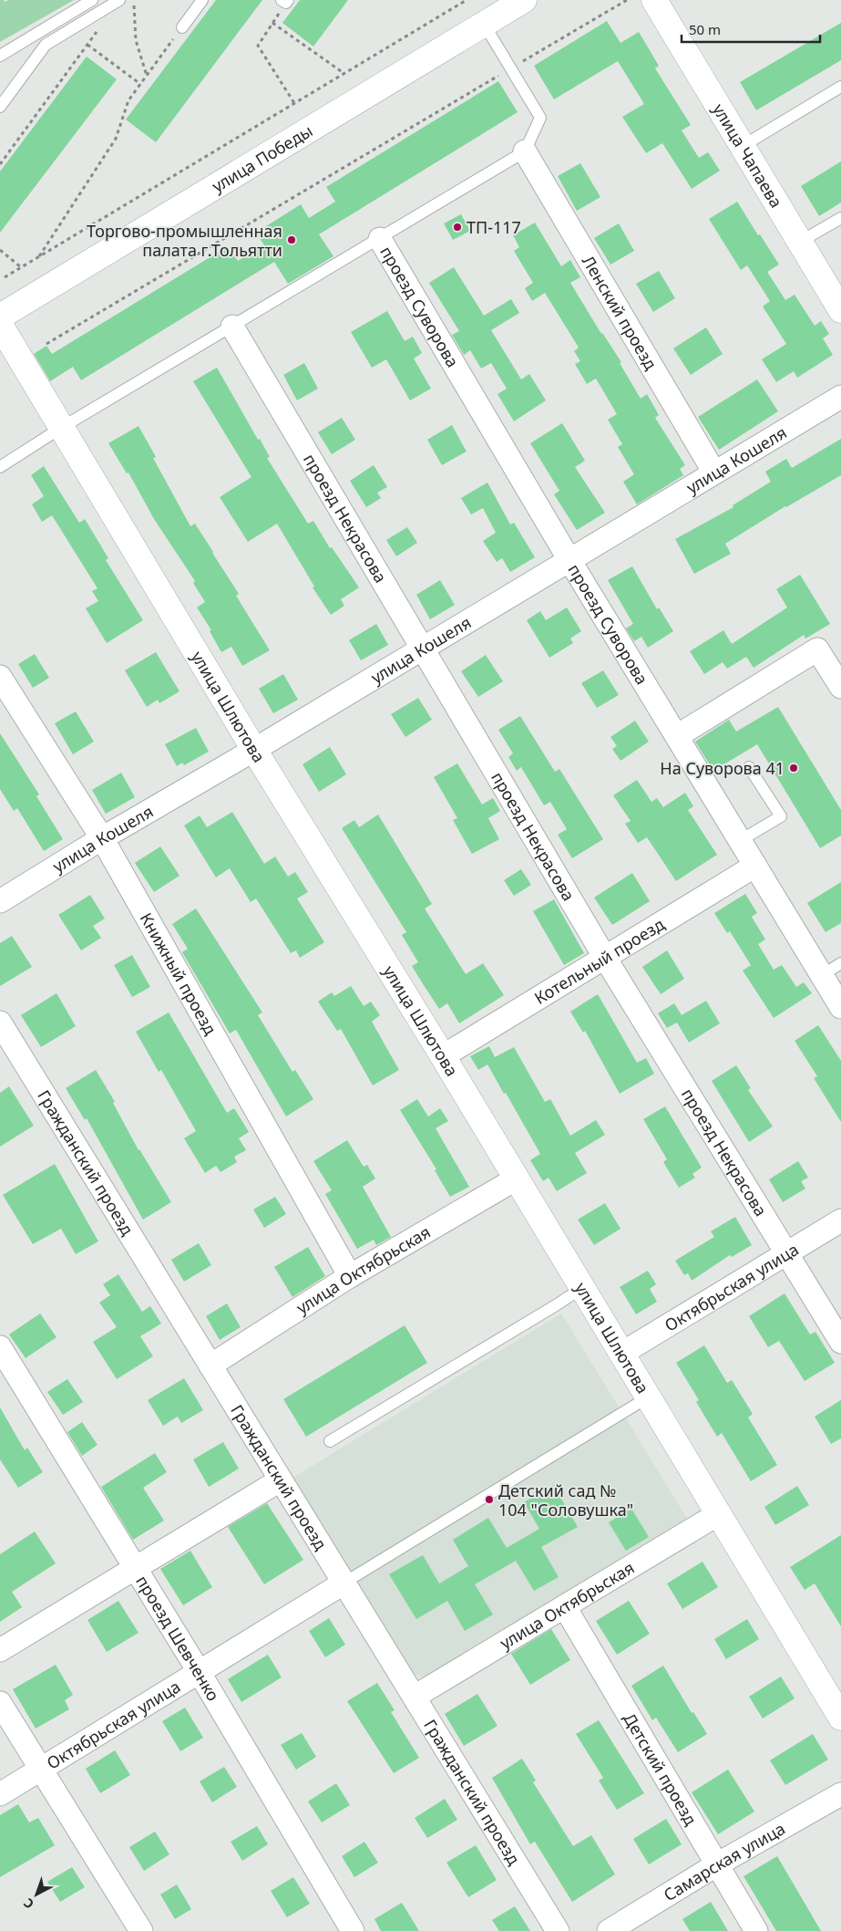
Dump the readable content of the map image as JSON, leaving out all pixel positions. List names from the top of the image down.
{
  "streets": {
    "main road": ["улица Чапаева", "улица Победы", "улица Шлютова"],
    "street": [
      "проезд Суворова",
      "Ленский проезд",
      "улица Кошеля",
      "проезд Некрасова",
      "Котельный проезд",
      "Книжный проезд",
      "Гражданский проезд",
      "улица Октябрьская",
      "Октябрьская улица",
      "проезд Шевченко",
      "Детский проезд",
      "Самарская улица"
    ]
  },
  "crossings": [
    ["проезд Суворова", "улица Кошеля"],
    ["проезд Суворова", "Котельный проезд"],
    ["Ленский проезд", "улица Кошеля"],
    ["улица Кошеля", "проезд Некрасова"],
    ["улица Кошеля", "улица Шлютова"],
    ["улица Кошеля", "Книжный проезд"],
    ["проезд Некрасова", "Котельный проезд"],
    ["проезд Некрасова", "Октябрьская улица"],
    ["улица Шлютова", "Котельный проезд"],
    ["улица Шлютова", "улица Октябрьская"],
    ["улица Шлютова", "Октябрьская улица"],
    ["Книжный проезд", "улица Октябрьская"],
    ["Гражданский проезд", "улица Октябрьская"],
    ["Гражданский проезд", "Октябрьская улица"],
    ["улица Октябрьская", "Детский проезд"],
    ["Октябрьская улица", "проезд Шевченко"],
    ["Детский проезд", "Самарская улица"]
  ],
  "places": [
    "ТП-117",
    "Торгово-промышленная палата г.Тольятти",
    "На Суворова 41",
    "Детский сад № 104 \"Соловушка\""
  ],
  "scale_bar": "50 m",
  "north": "bottom left"
}
